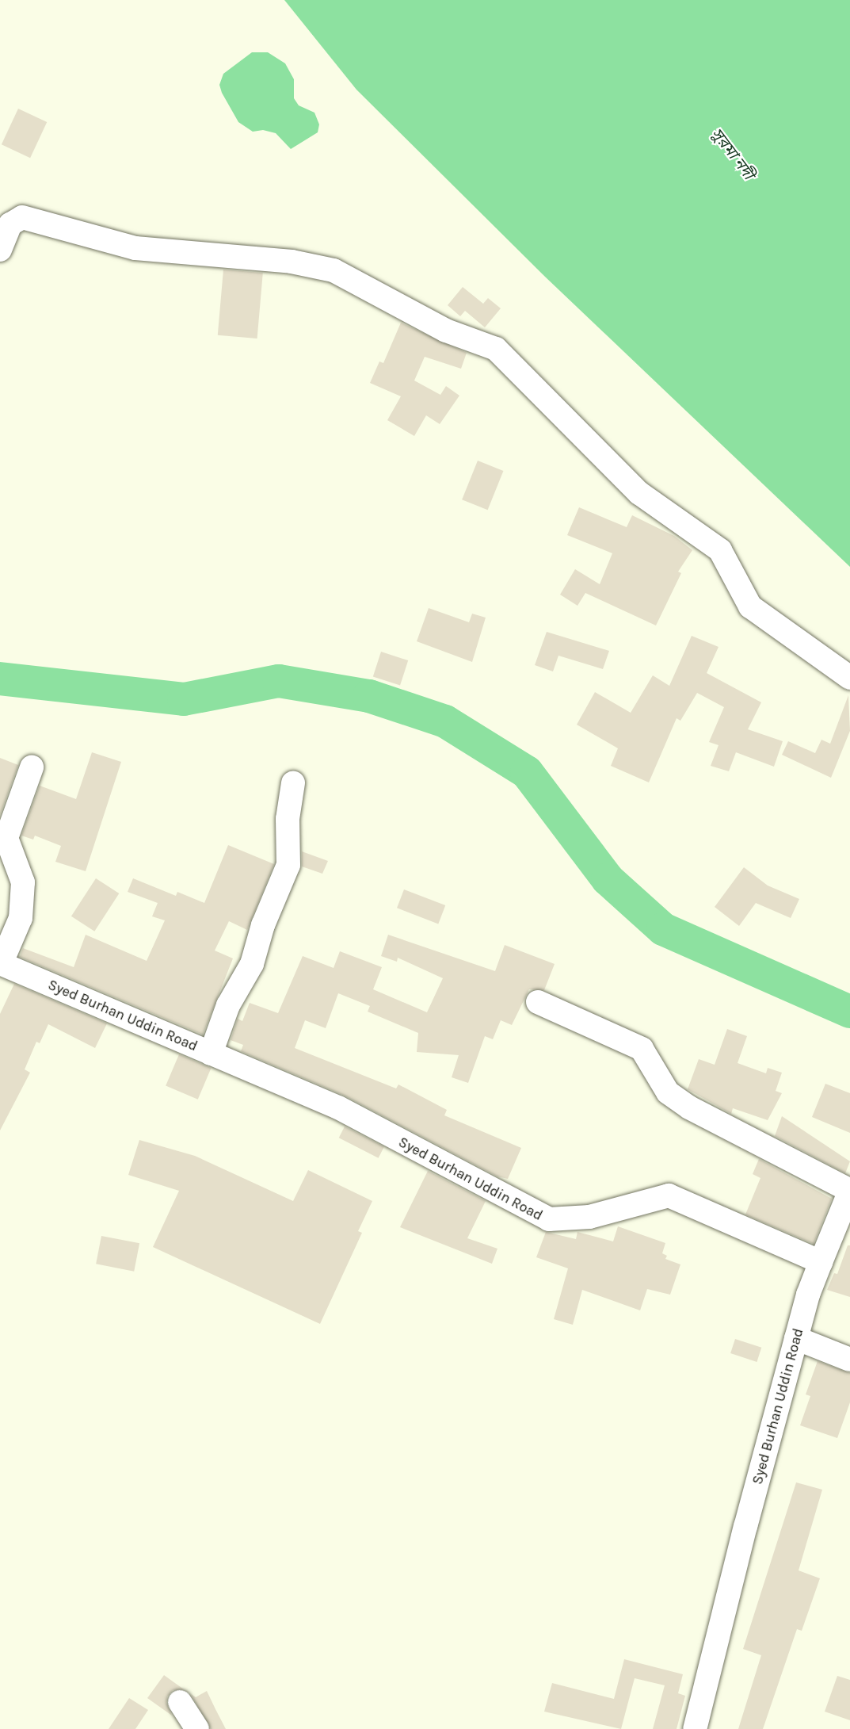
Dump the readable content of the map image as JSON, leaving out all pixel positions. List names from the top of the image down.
{
  "streets": {
    "street": ["Syed Burhan Uddin Road"]
  },
  "water": ["সুরমা নদী"]
}
